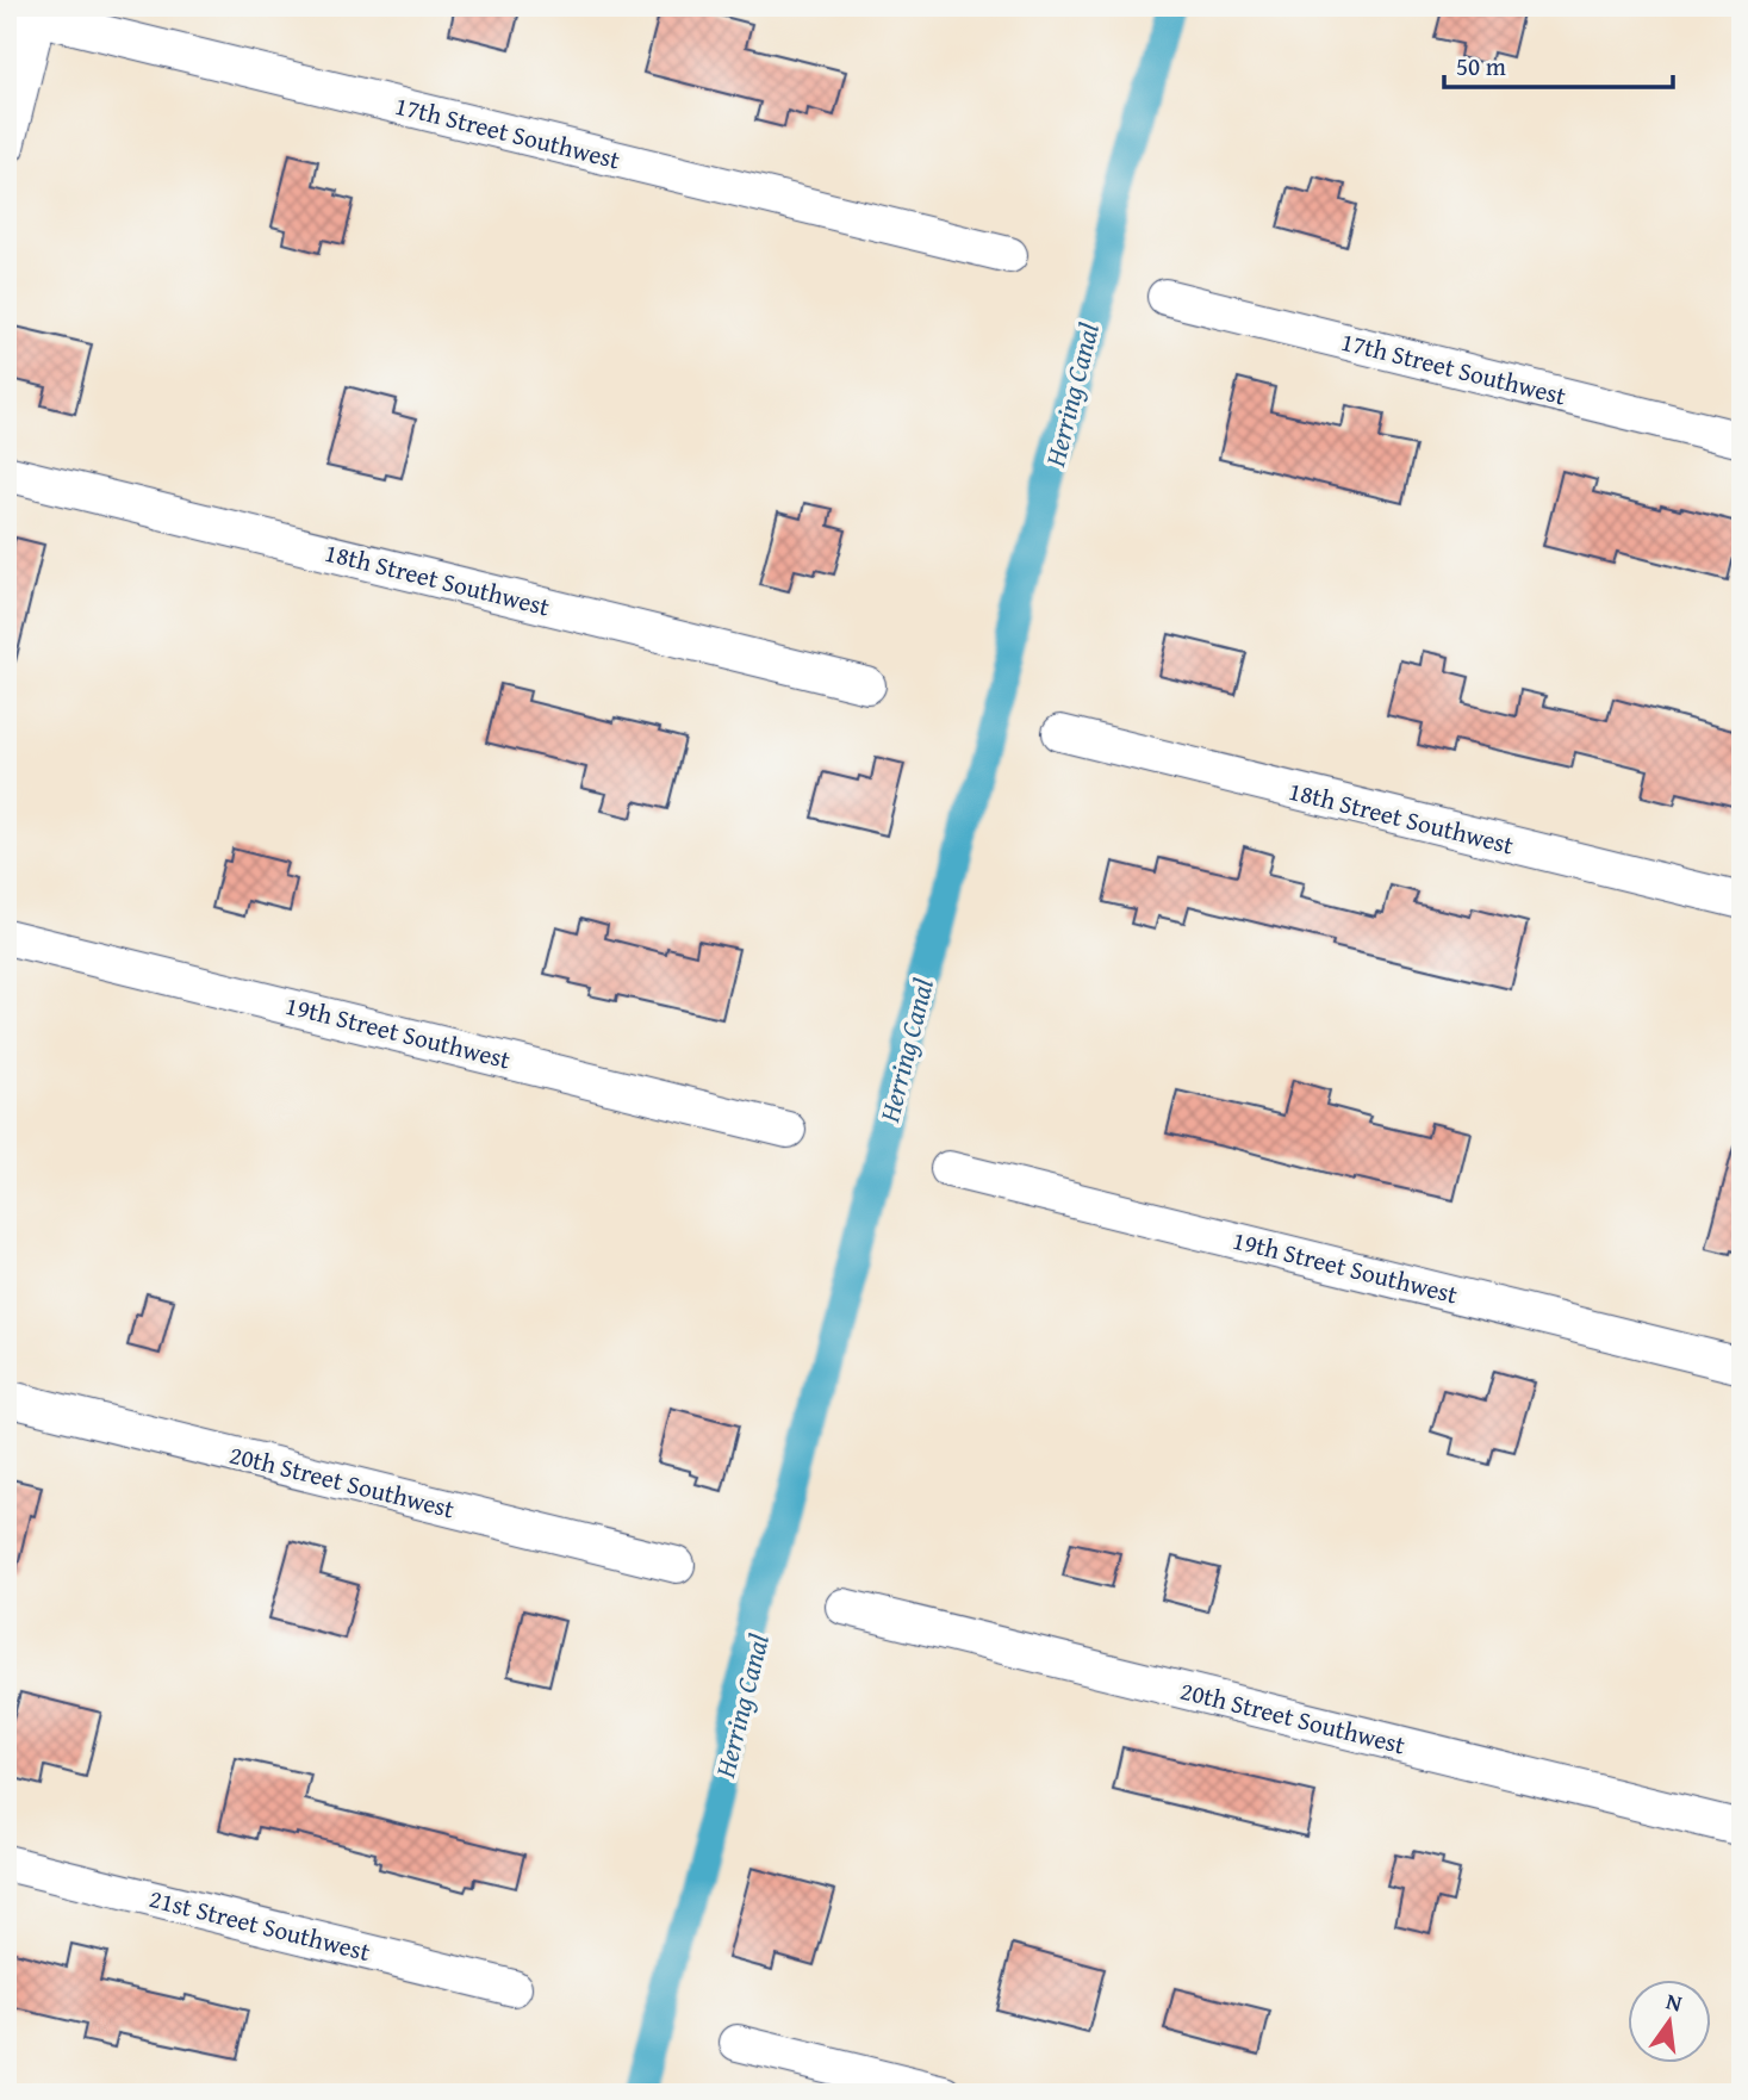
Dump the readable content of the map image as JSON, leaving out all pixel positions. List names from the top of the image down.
{
  "streets": {
    "street": [
      "17th Street Southwest",
      "18th Street Southwest",
      "19th Street Southwest",
      "20th Street Southwest",
      "21st Street Southwest"
    ]
  },
  "water": ["Herring Canal"],
  "scale_bar": "50 m",
  "north": "top"
}
